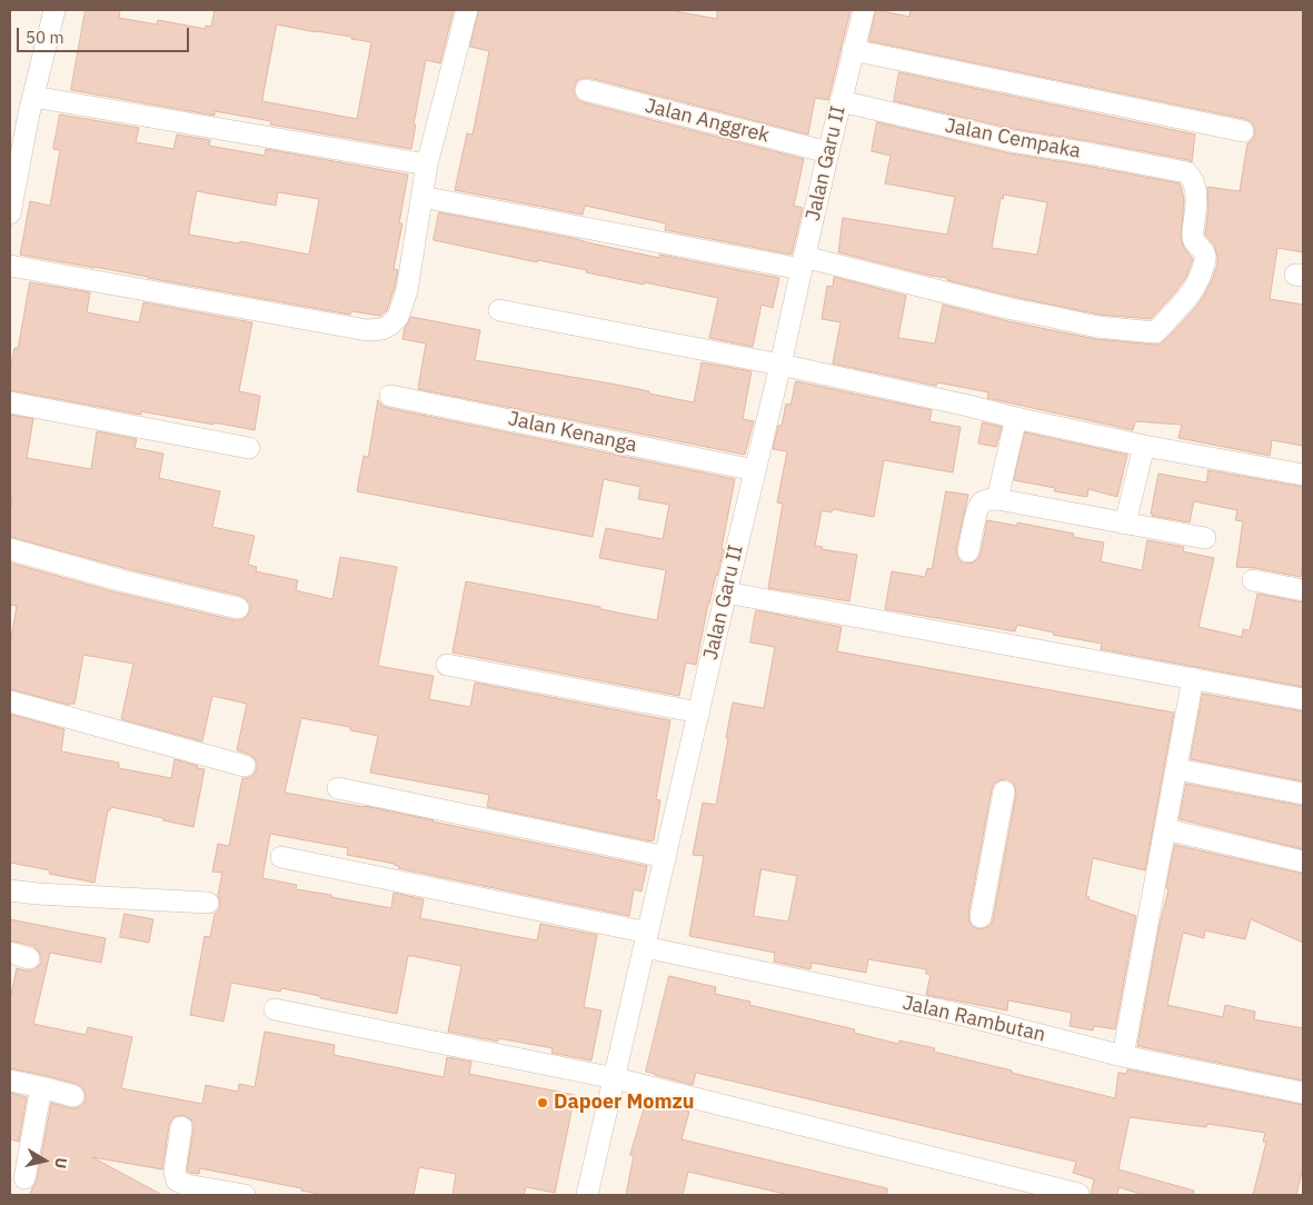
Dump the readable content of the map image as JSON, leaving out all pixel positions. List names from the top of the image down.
{
  "streets": {
    "street": [
      "Jalan Anggrek",
      "Jalan Cempaka",
      "Jalan Garu II",
      "Jalan Kenanga",
      "Jalan Rambutan"
    ]
  },
  "crossings": [
    ["Jalan Anggrek", "Jalan Garu II"],
    ["Jalan Cempaka", "Jalan Garu II"],
    ["Jalan Garu II", "Jalan Kenanga"],
    ["Jalan Garu II", "Jalan Rambutan"]
  ],
  "places": ["Dapoer Momzu"],
  "scale_bar": "50 m",
  "north": "right"
}
